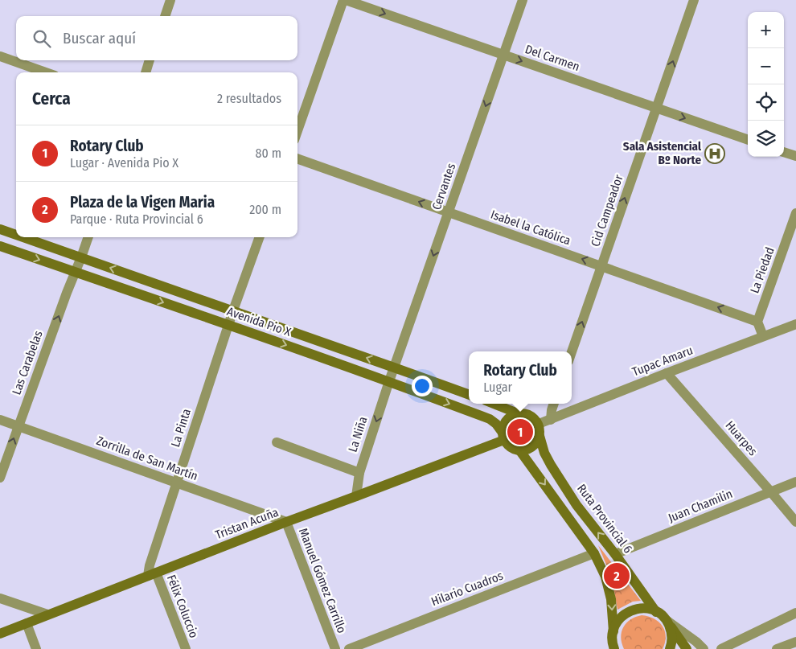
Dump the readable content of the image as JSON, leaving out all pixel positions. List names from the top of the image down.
{
  "streets": {
    "main road": ["Avenida Pio X", "Ruta Provincial 6", "Tristan Acuña"],
    "street": [
      "Del Carmen",
      "Cervantes",
      "Cid Campeador",
      "Isabel la Católica",
      "La Piedad",
      "Tupac Amaru",
      "Las Carabelas",
      "La Pinta",
      "La Niña",
      "Huarpes",
      "Zorrilla de San Martín",
      "Juan Chamilin",
      "Manuel Gómez Carrillo",
      "Hilario Cuadros",
      "Félix Coluccio"
    ]
  },
  "crossings": [
    ["Del Carmen", "Cervantes"],
    ["Del Carmen", "Cid Campeador"],
    ["Cervantes", "Isabel la Católica"],
    ["Cervantes", "Avenida Pio X"],
    ["Cervantes", "La Niña"],
    ["Cid Campeador", "Isabel la Católica"],
    ["Isabel la Católica", "La Piedad"],
    ["Avenida Pio X", "Tupac Amaru"],
    ["Avenida Pio X", "Las Carabelas"],
    ["Avenida Pio X", "La Pinta"],
    ["Avenida Pio X", "La Niña"],
    ["Avenida Pio X", "Ruta Provincial 6"],
    ["Avenida Pio X", "Tristan Acuña"],
    ["Tupac Amaru", "Huarpes"],
    ["Tupac Amaru", "Ruta Provincial 6"],
    ["Tupac Amaru", "Tristan Acuña"],
    ["Las Carabelas", "Zorrilla de San Martín"],
    ["La Pinta", "Zorrilla de San Martín"],
    ["La Pinta", "Tristan Acuña"],
    ["La Pinta", "Félix Coluccio"],
    ["La Niña", "Tristan Acuña"],
    ["Huarpes", "Juan Chamilin"],
    ["Zorrilla de San Martín", "Tristan Acuña"],
    ["Zorrilla de San Martín", "Manuel Gómez Carrillo"],
    ["Juan Chamilin", "Ruta Provincial 6"],
    ["Ruta Provincial 6", "Tristan Acuña"],
    ["Tristan Acuña", "Manuel Gómez Carrillo"],
    ["Tristan Acuña", "Félix Coluccio"]
  ],
  "one_way": [
    "Del Carmen",
    "Cervantes",
    "Cid Campeador",
    "Isabel la Católica",
    "Las Carabelas",
    "La Niña"
  ],
  "places": {
    "hospital": ["Sala Asistencial Bº Norte"]
  },
  "page": {
    "map_buttons": ["+", "−"],
    "search": "Buscar aquí",
    "heading": ["Cerca", "2 resultados"],
    "list": [
      {
        "mark": "1",
        "name": "Rotary Club",
        "note": "Lugar · Avenida Pio X",
        "value": "80 m"
      },
      {
        "mark": "2",
        "name": "Plaza de la Vigen Maria",
        "note": "Parque · Ruta Provincial 6",
        "value": "200 m"
      }
    ],
    "popup": ["Rotary Club", "Lugar"],
    "pins": ["1", "2"]
  }
}
